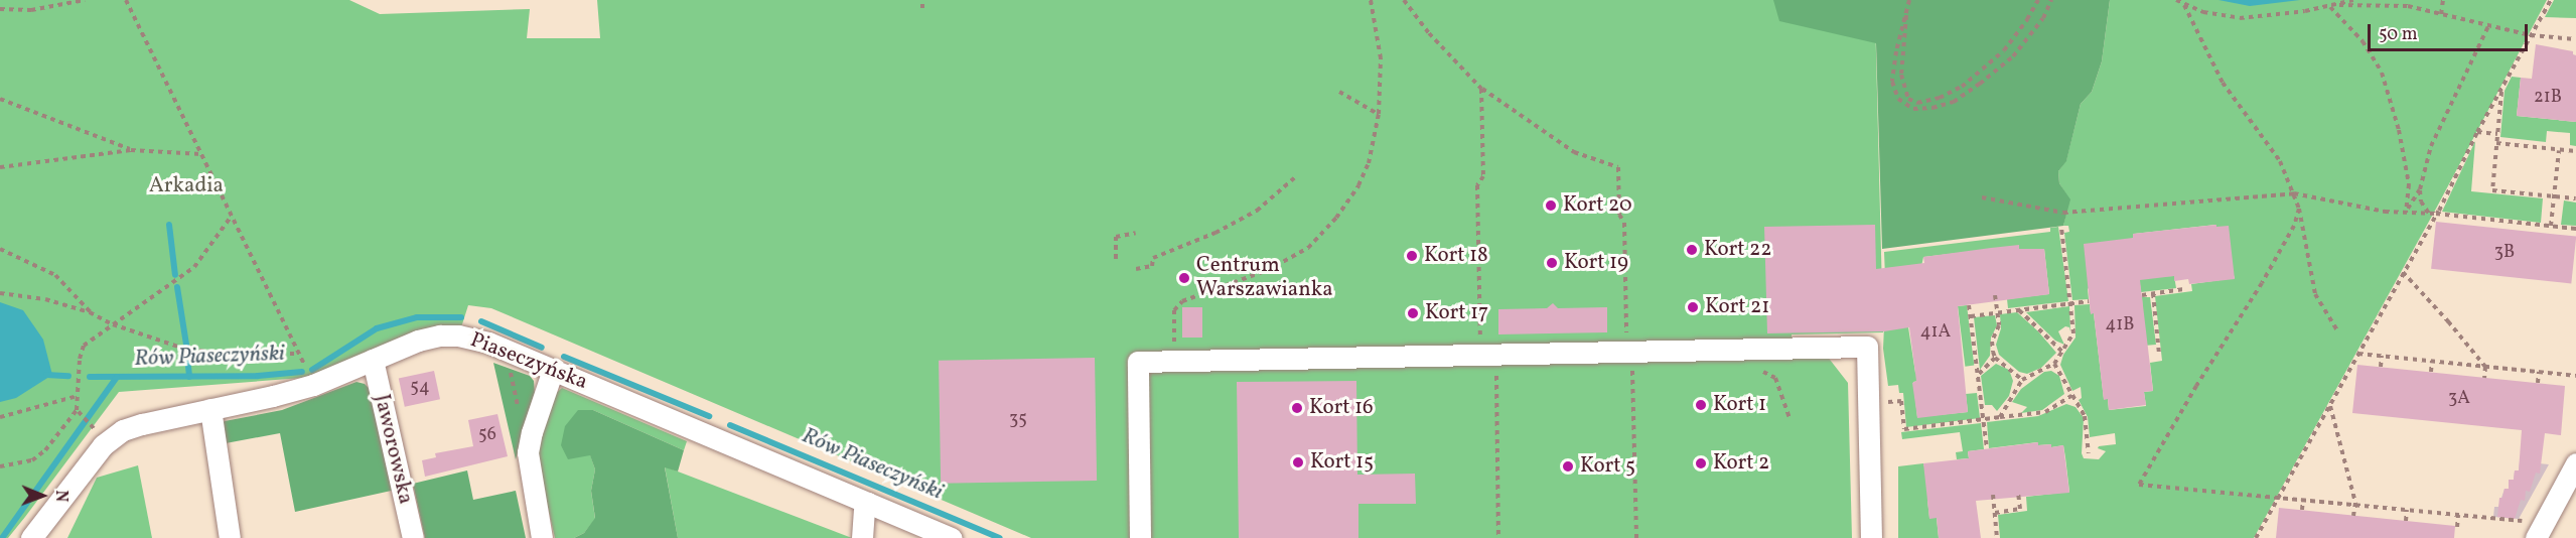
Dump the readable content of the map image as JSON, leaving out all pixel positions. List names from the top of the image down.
{
  "streets": {
    "street": ["Piaseczyńska", "Jaworowska"]
  },
  "crossings": [
    ["Piaseczyńska", "Jaworowska"]
  ],
  "water": ["Rów Piaseczyński"],
  "parks": ["Arkadia"],
  "places": [
    "Kort 20",
    "Kort 22",
    "Kort 18",
    "Kort 19",
    "Centrum Warszawianka",
    "Kort 21",
    "Kort 17",
    "Kort 1",
    "Kort 16",
    "Kort 15",
    "Kort 2",
    "Kort 5"
  ],
  "house_numbers": [
    "21B",
    "3B",
    "41B",
    "41A",
    "54",
    "3A",
    "35",
    "56"
  ],
  "scale_bar": "50 m",
  "north": "right"
}
